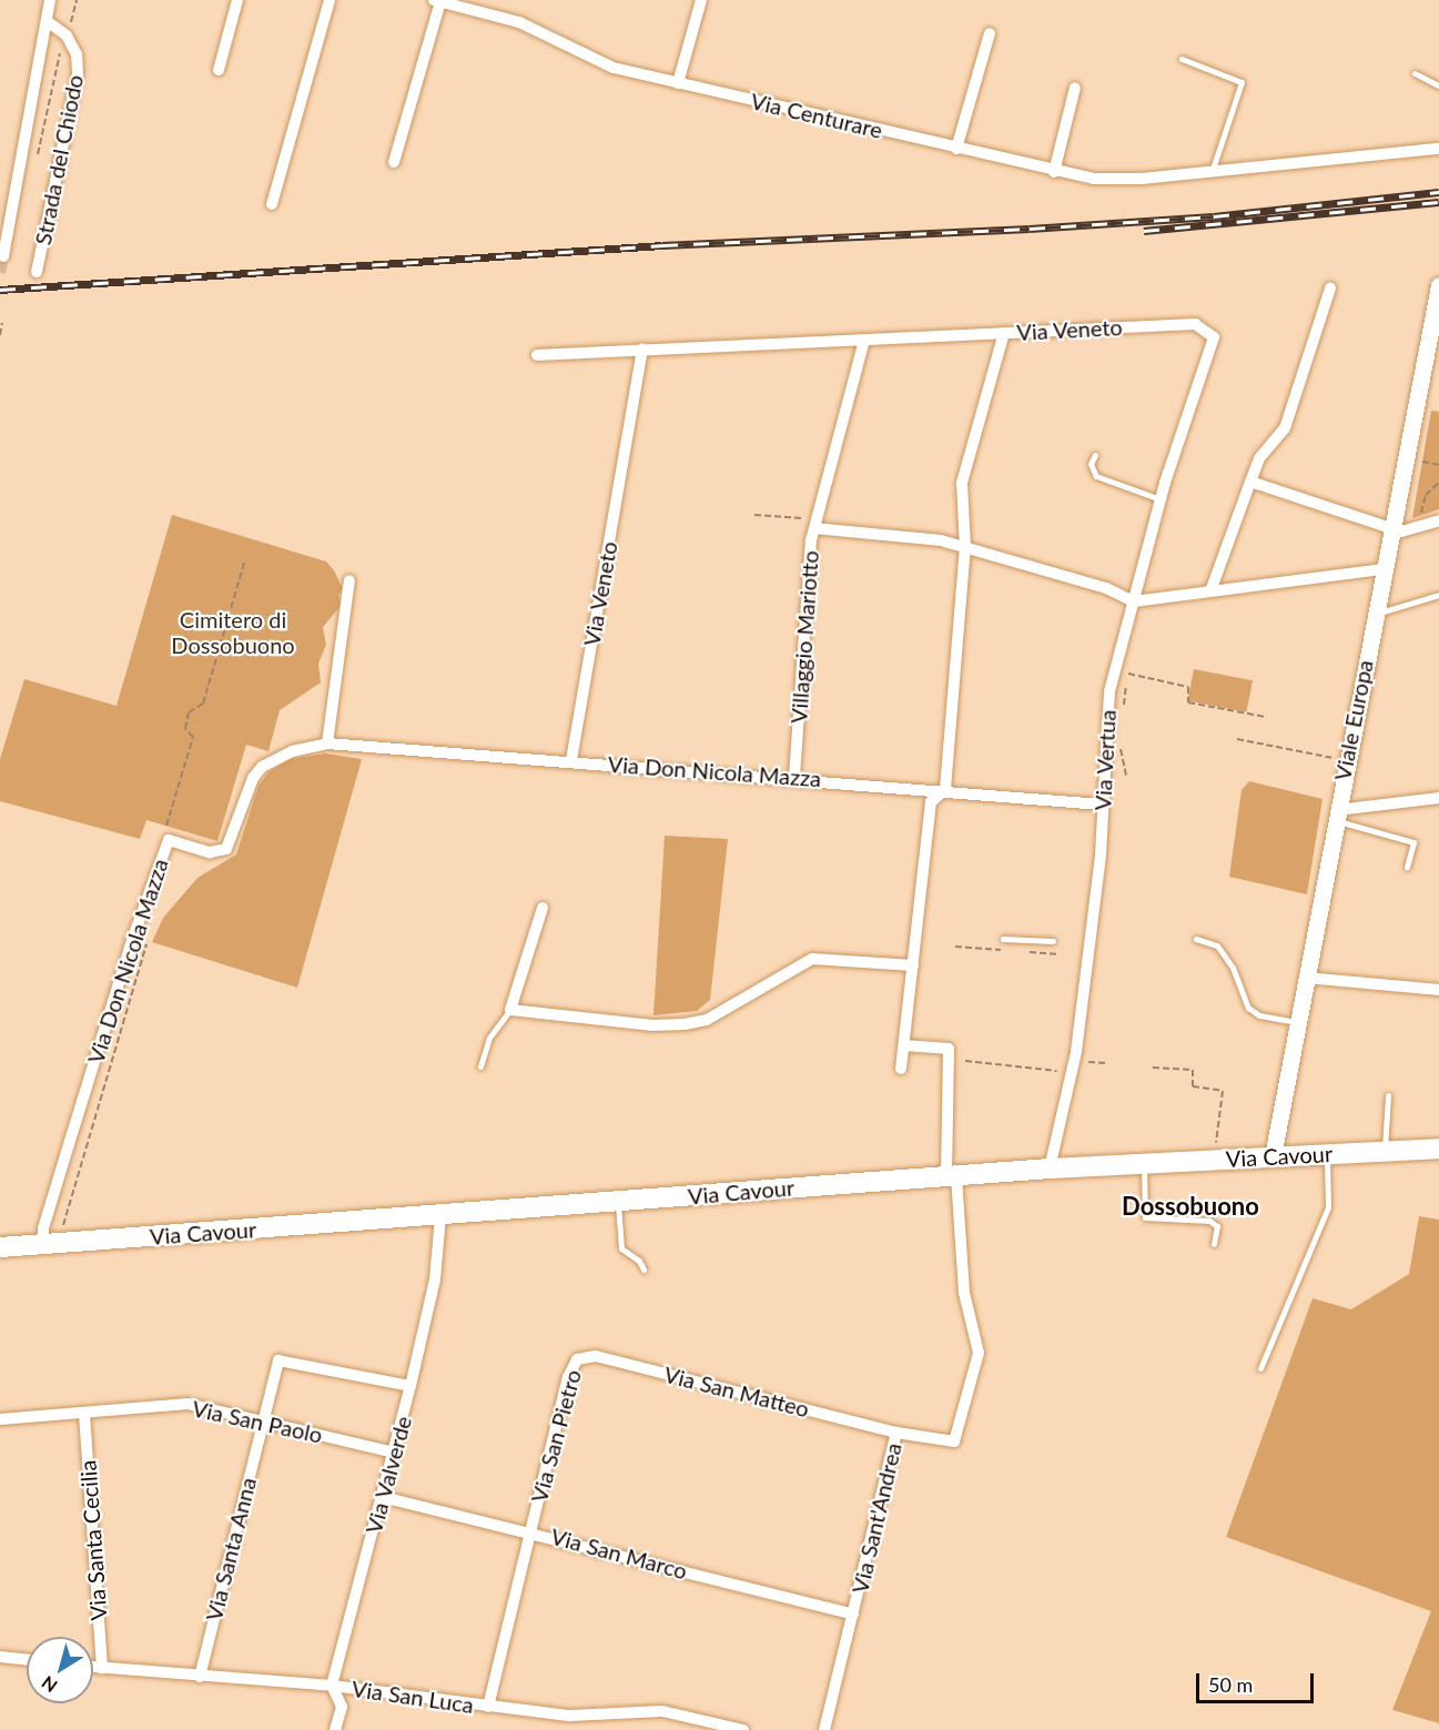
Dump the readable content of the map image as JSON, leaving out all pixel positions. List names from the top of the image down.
{
  "streets": {
    "main road": ["Via Cavour"],
    "street": [
      "Via Centurare",
      "Strada del Chiodo",
      "Via Veneto",
      "Villaggio Mariotto",
      "Viale Europa",
      "Via Vertua",
      "Via Don Nicola Mazza",
      "Via San Matteo",
      "Via San Paolo",
      "Via San Pietro",
      "Via Valverde",
      "Via Sant'Andrea",
      "Via Santa Cecilia",
      "Via Santa Anna",
      "Via San Marco",
      "Via San Luca"
    ]
  },
  "crossings": [
    ["Via Veneto", "Villaggio Mariotto"],
    ["Via Veneto", "Via Vertua"],
    ["Via Veneto", "Via Don Nicola Mazza"],
    ["Villaggio Mariotto", "Via Vertua"],
    ["Villaggio Mariotto", "Via Don Nicola Mazza"],
    ["Viale Europa", "Via Cavour"],
    ["Via Vertua", "Via Don Nicola Mazza"],
    ["Via Vertua", "Via Cavour"],
    ["Via Don Nicola Mazza", "Via Cavour"],
    ["Via Cavour", "Via Valverde"],
    ["Via Cavour", "Via Sant'Andrea"],
    ["Via San Matteo", "Via San Pietro"],
    ["Via San Matteo", "Via Sant'Andrea"],
    ["Via San Paolo", "Via Valverde"],
    ["Via San Paolo", "Via Santa Cecilia"],
    ["Via San Paolo", "Via Santa Anna"],
    ["Via San Pietro", "Via San Marco"],
    ["Via San Pietro", "Via San Luca"],
    ["Via Valverde", "Via Santa Anna"],
    ["Via Valverde", "Via San Marco"],
    ["Via Valverde", "Via San Luca"],
    ["Via Sant'Andrea", "Via San Marco"],
    ["Via Santa Cecilia", "Via San Luca"],
    ["Via Santa Anna", "Via San Luca"]
  ],
  "districts": ["Dossobuono"],
  "parks": ["Cimitero di Dossobuono"],
  "scale_bar": "50 m",
  "north": "bottom left"
}
